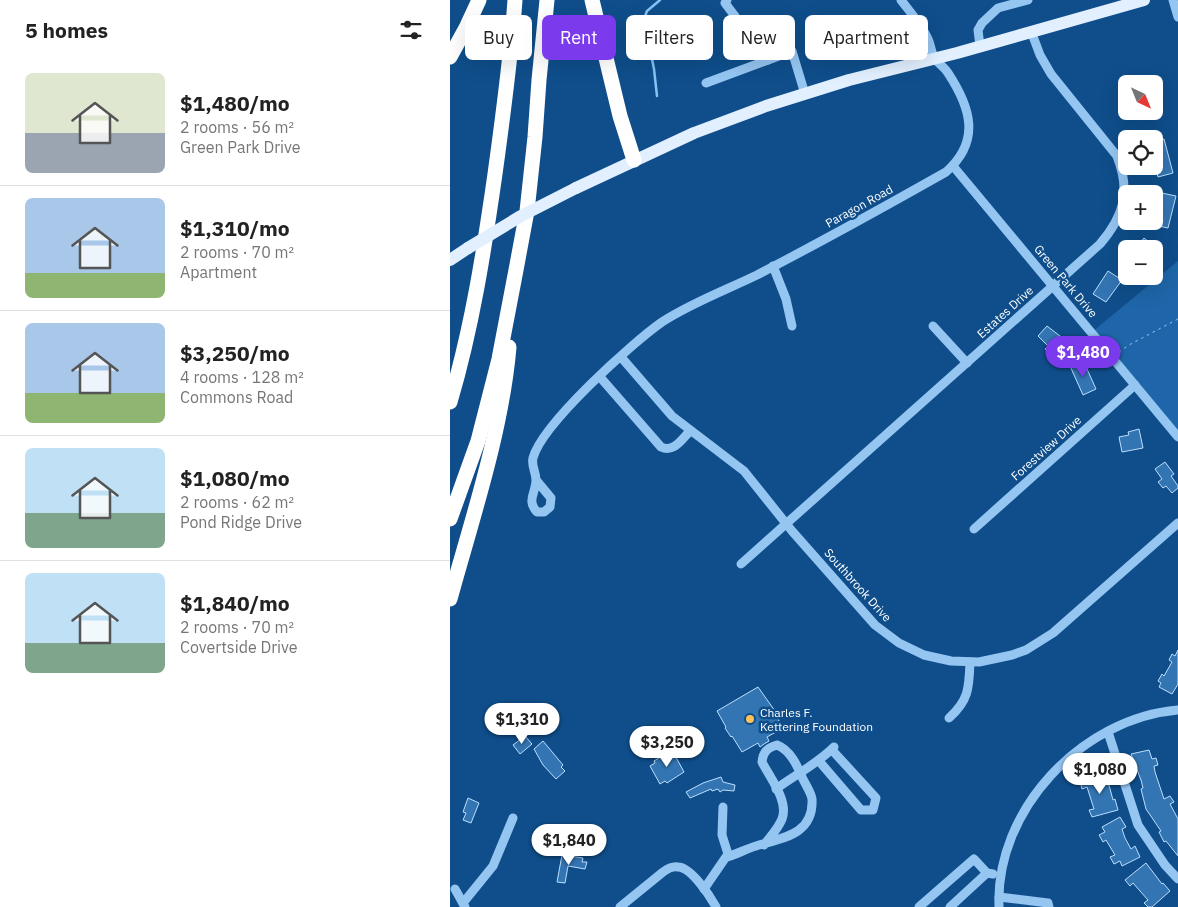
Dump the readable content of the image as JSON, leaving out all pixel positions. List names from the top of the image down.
{
  "streets": {
    "street": [
      "Paragon Road",
      "Green Park Drive",
      "Estates Drive",
      "Forestview Drive",
      "Southbrook Drive"
    ]
  },
  "crossings": [
    ["Paragon Road", "Green Park Drive"],
    ["Paragon Road", "Southbrook Drive"],
    ["Green Park Drive", "Estates Drive"],
    ["Green Park Drive", "Forestview Drive"],
    ["Estates Drive", "Southbrook Drive"]
  ],
  "places": ["Charles F. Kettering Foundation"],
  "north": "bottom right",
  "page": {
    "heading": "5 homes",
    "chip": [
      "Buy",
      "Rent",
      "Filters",
      "New",
      "Apartment"
    ],
    "list": [
      {
        "name": "$1,480/mo",
        "note": "2 rooms · 56 m² · Green Park Drive"
      },
      {
        "name": "$1,310/mo",
        "note": "2 rooms · 70 m² · Apartment"
      },
      {
        "name": "$3,250/mo",
        "note": "4 rooms · 128 m² · Commons Road"
      },
      {
        "name": "$1,080/mo",
        "note": "2 rooms · 62 m² · Pond Ridge Drive"
      },
      {
        "name": "$1,840/mo",
        "note": "2 rooms · 70 m² · Covertside Drive"
      }
    ],
    "map_buttons": ["+", "−"],
    "price": [
      "$1,480",
      "$1,310",
      "$3,250",
      "$1,080",
      "$1,840"
    ]
  }
}
